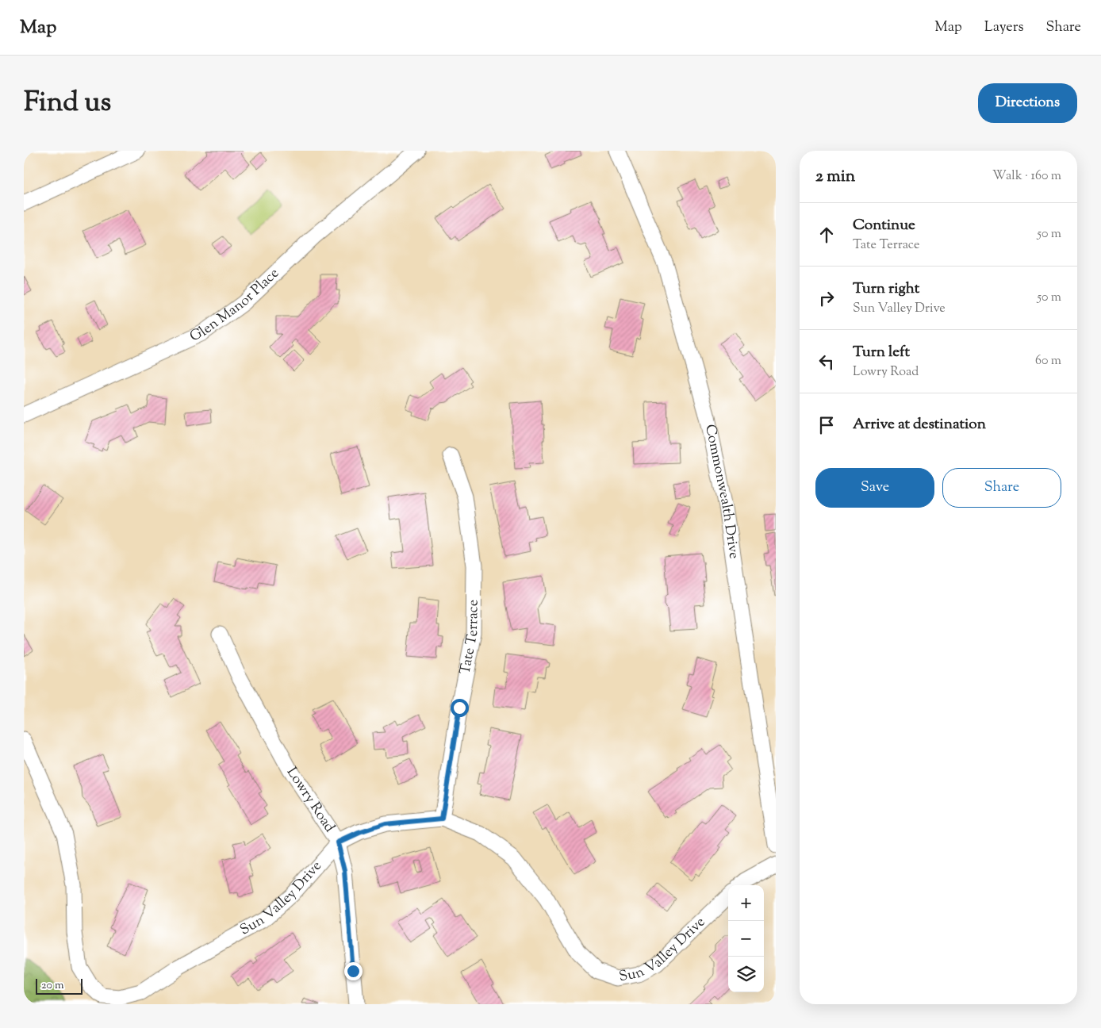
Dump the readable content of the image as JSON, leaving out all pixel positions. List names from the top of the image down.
{
  "streets": {
    "street": [
      "Glen Manor Place",
      "Commonwealth Drive",
      "Tate Terrace",
      "Lowry Road",
      "Sun Valley Drive"
    ]
  },
  "crossings": [
    ["Tate Terrace", "Sun Valley Drive"],
    ["Lowry Road", "Sun Valley Drive"]
  ],
  "scale_bar": "20 m",
  "page": {
    "header": "Map",
    "nav": ["Map", "Layers", "Share"],
    "title": "Find us",
    "buttons": [
      "Directions",
      ["Save", "Share"]
    ],
    "heading": ["2 min", "Walk · 160 m"],
    "list": [
      ["Continue", "Tate Terrace", "50 m"],
      ["Turn right", "Sun Valley Drive", "50 m"],
      ["Turn left", "Lowry Road", "60 m"],
      "Arrive at destination"
    ],
    "map_buttons": ["+", "−"],
    "scale": "20 m"
  }
}
